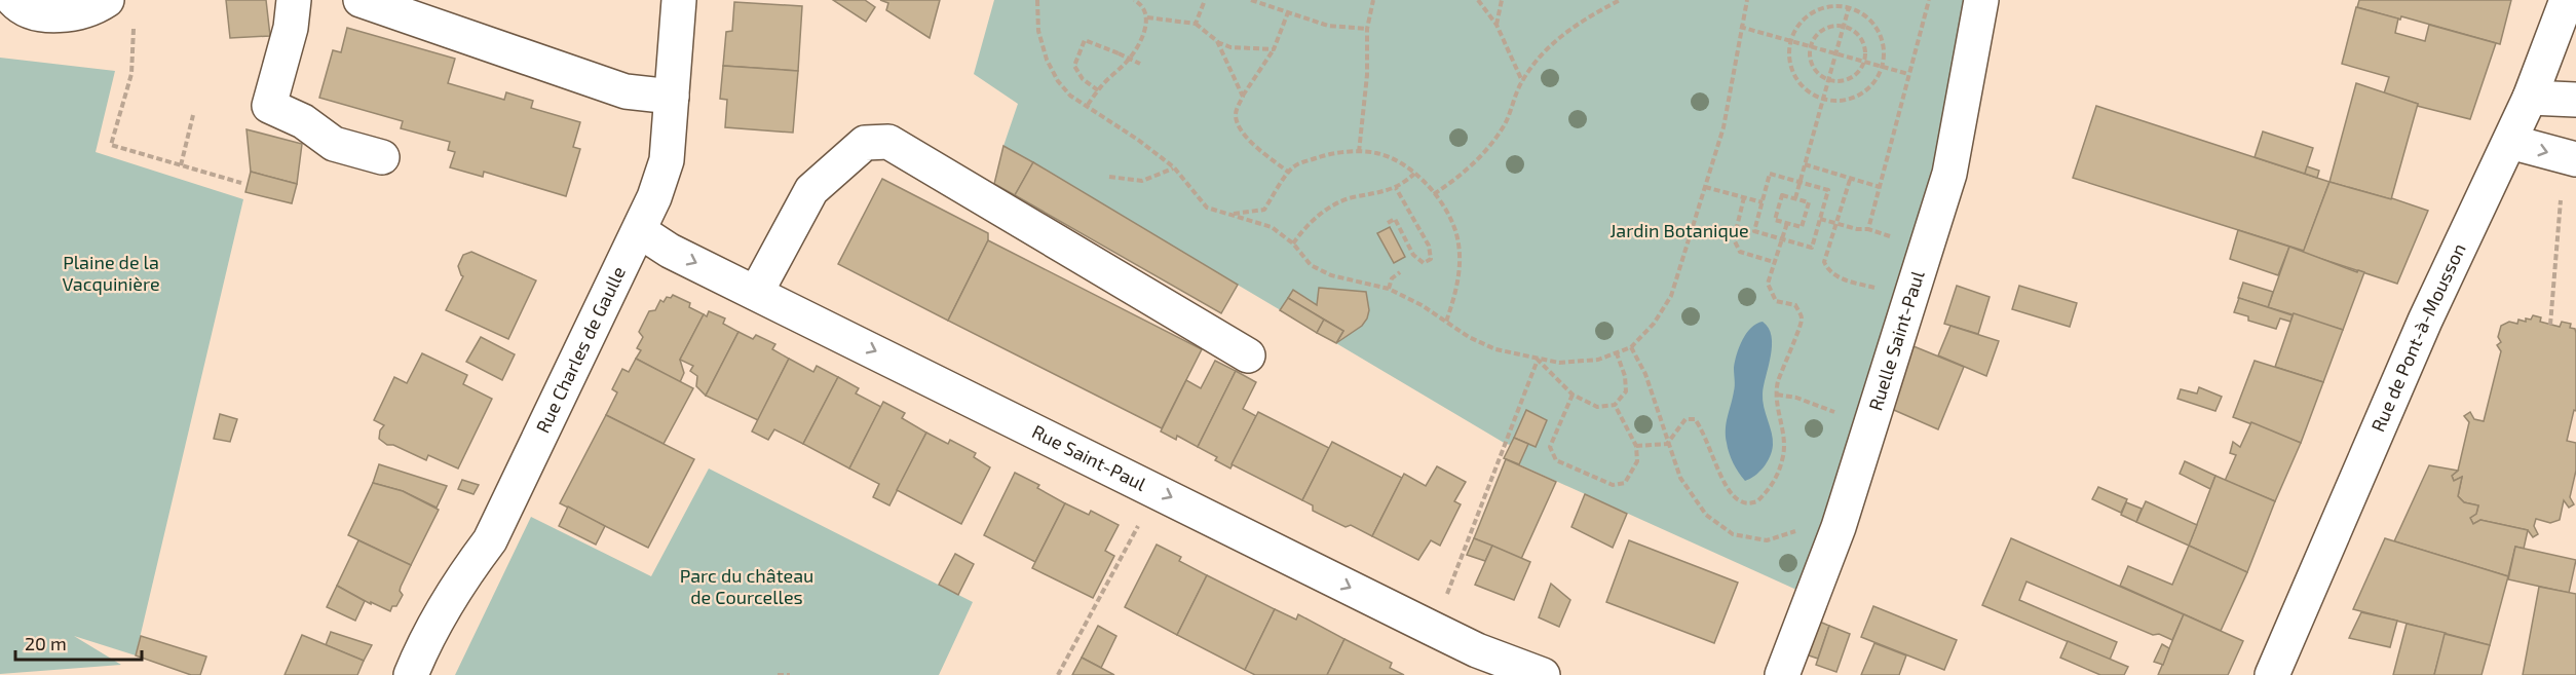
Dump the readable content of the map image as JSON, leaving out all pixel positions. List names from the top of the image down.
{
  "streets": {
    "street": [
      "Rue de Pont-à-Mousson",
      "Ruelle Saint-Paul",
      "Rue Charles de Gaulle",
      "Rue Saint-Paul"
    ]
  },
  "crossings": [
    ["Rue Charles de Gaulle", "Rue Saint-Paul"]
  ],
  "one_way": ["Rue Saint-Paul"],
  "parks": ["Jardin Botanique", "Plaine de la Vacquinière", "Parc du château de Courcelles"],
  "scale_bar": "20 m"
}
